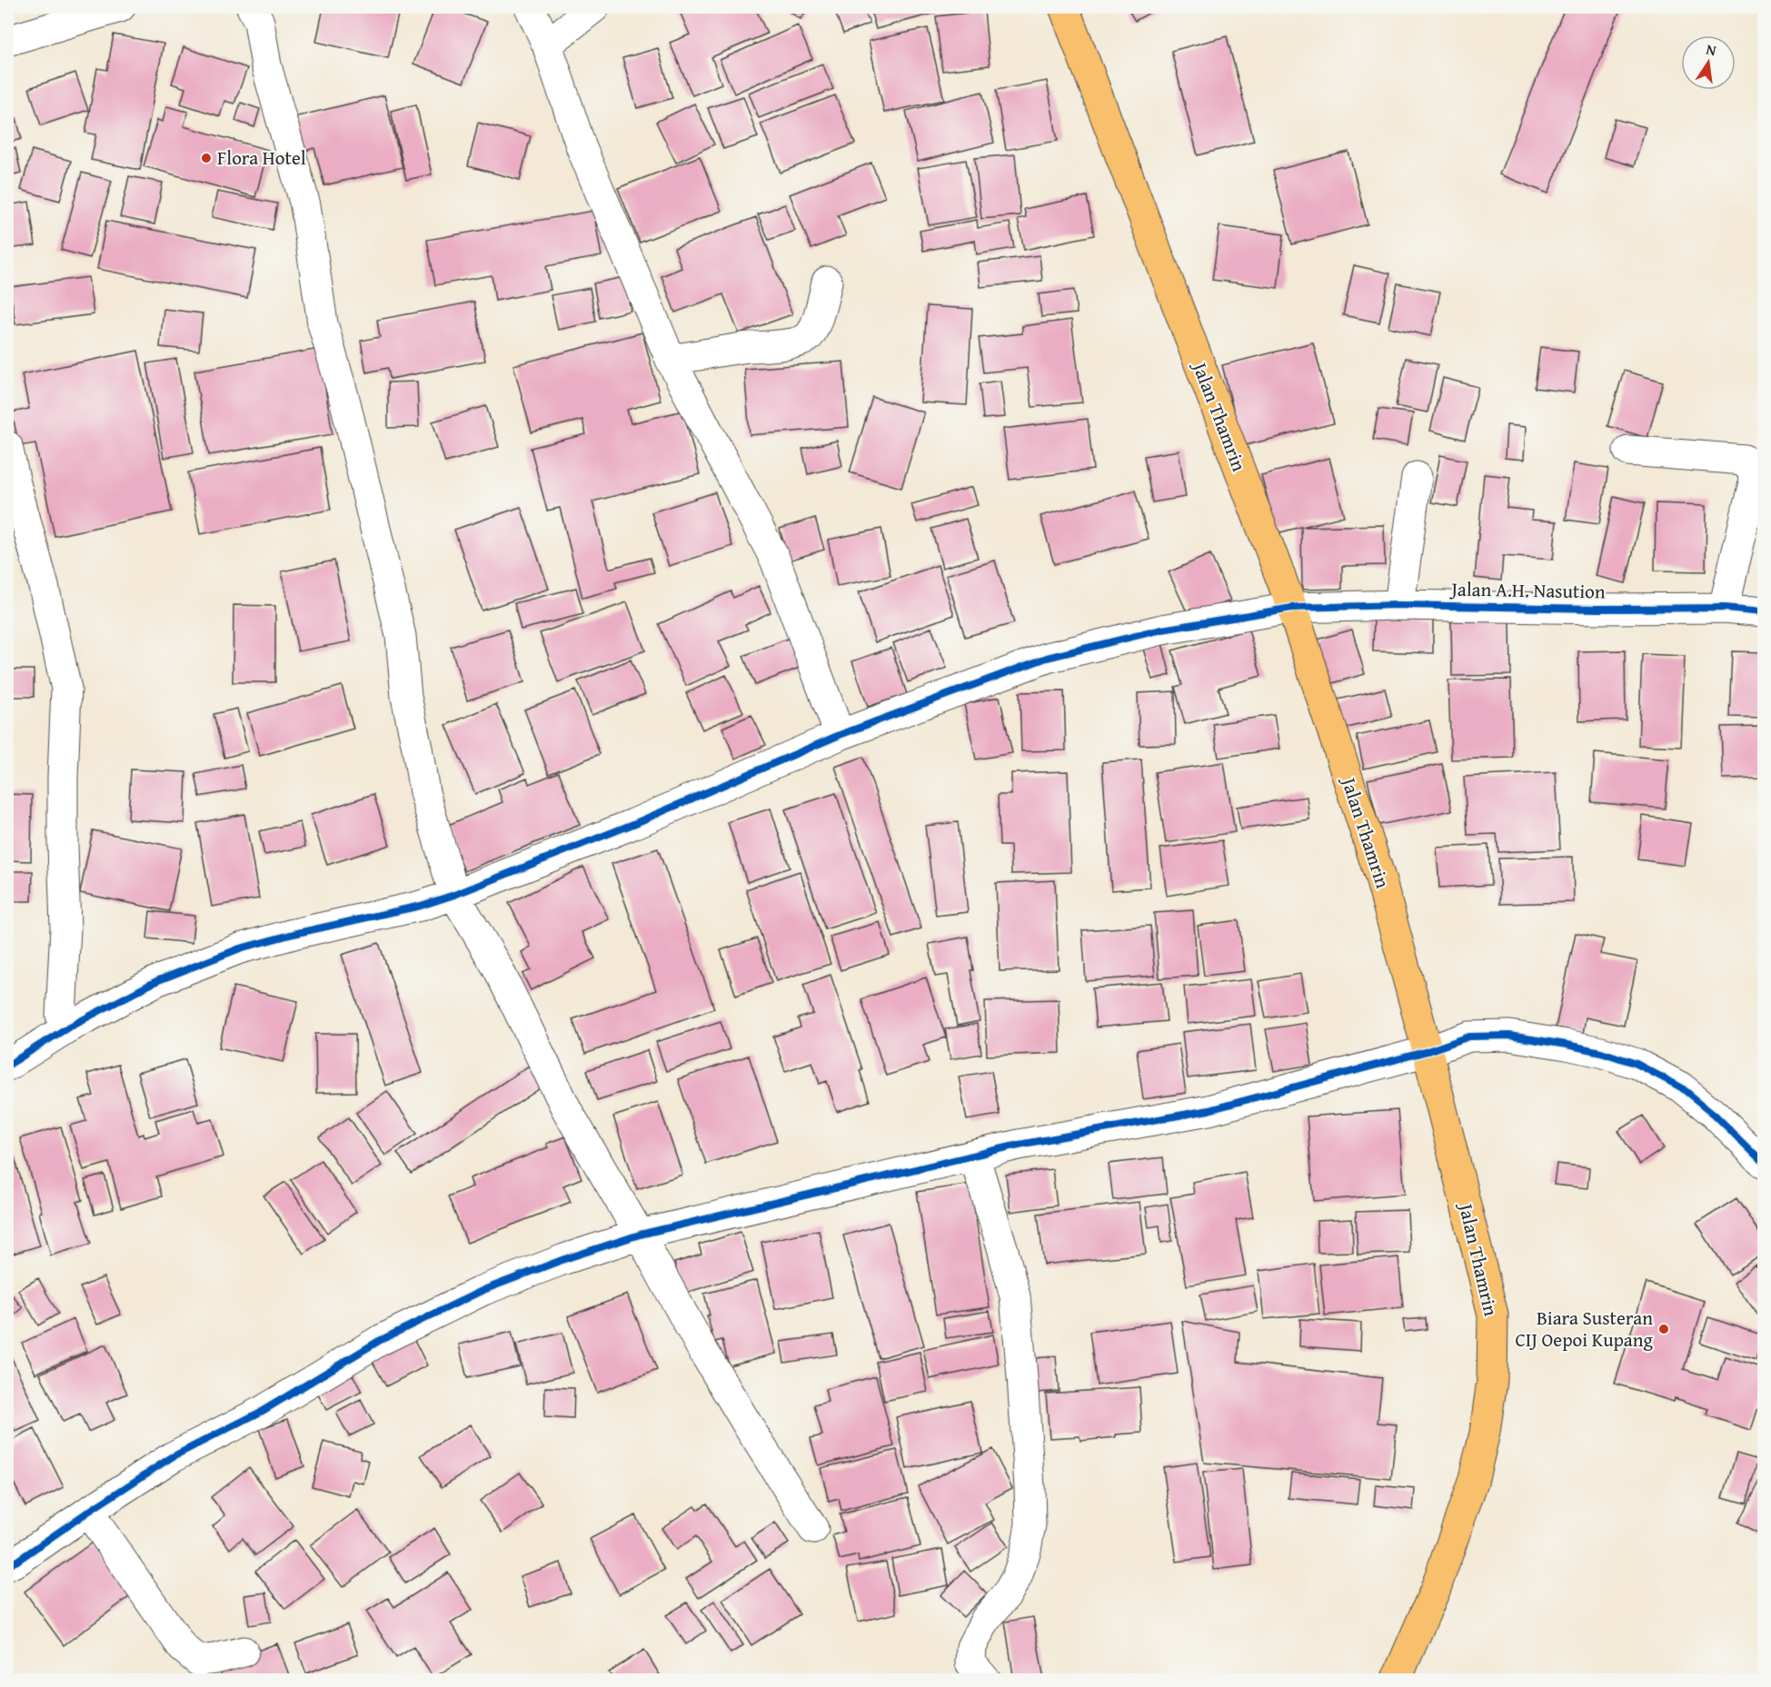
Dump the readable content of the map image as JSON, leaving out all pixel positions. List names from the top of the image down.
{
  "streets": {
    "main road": ["Jalan Thamrin"],
    "street": ["Jalan A.H. Nasution"]
  },
  "crossings": [
    ["Jalan Thamrin", "Jalan A.H. Nasution"]
  ],
  "places": ["Flora Hotel", "Biara Susteran CIJ Oepoi Kupang"],
  "north": "top"
}
